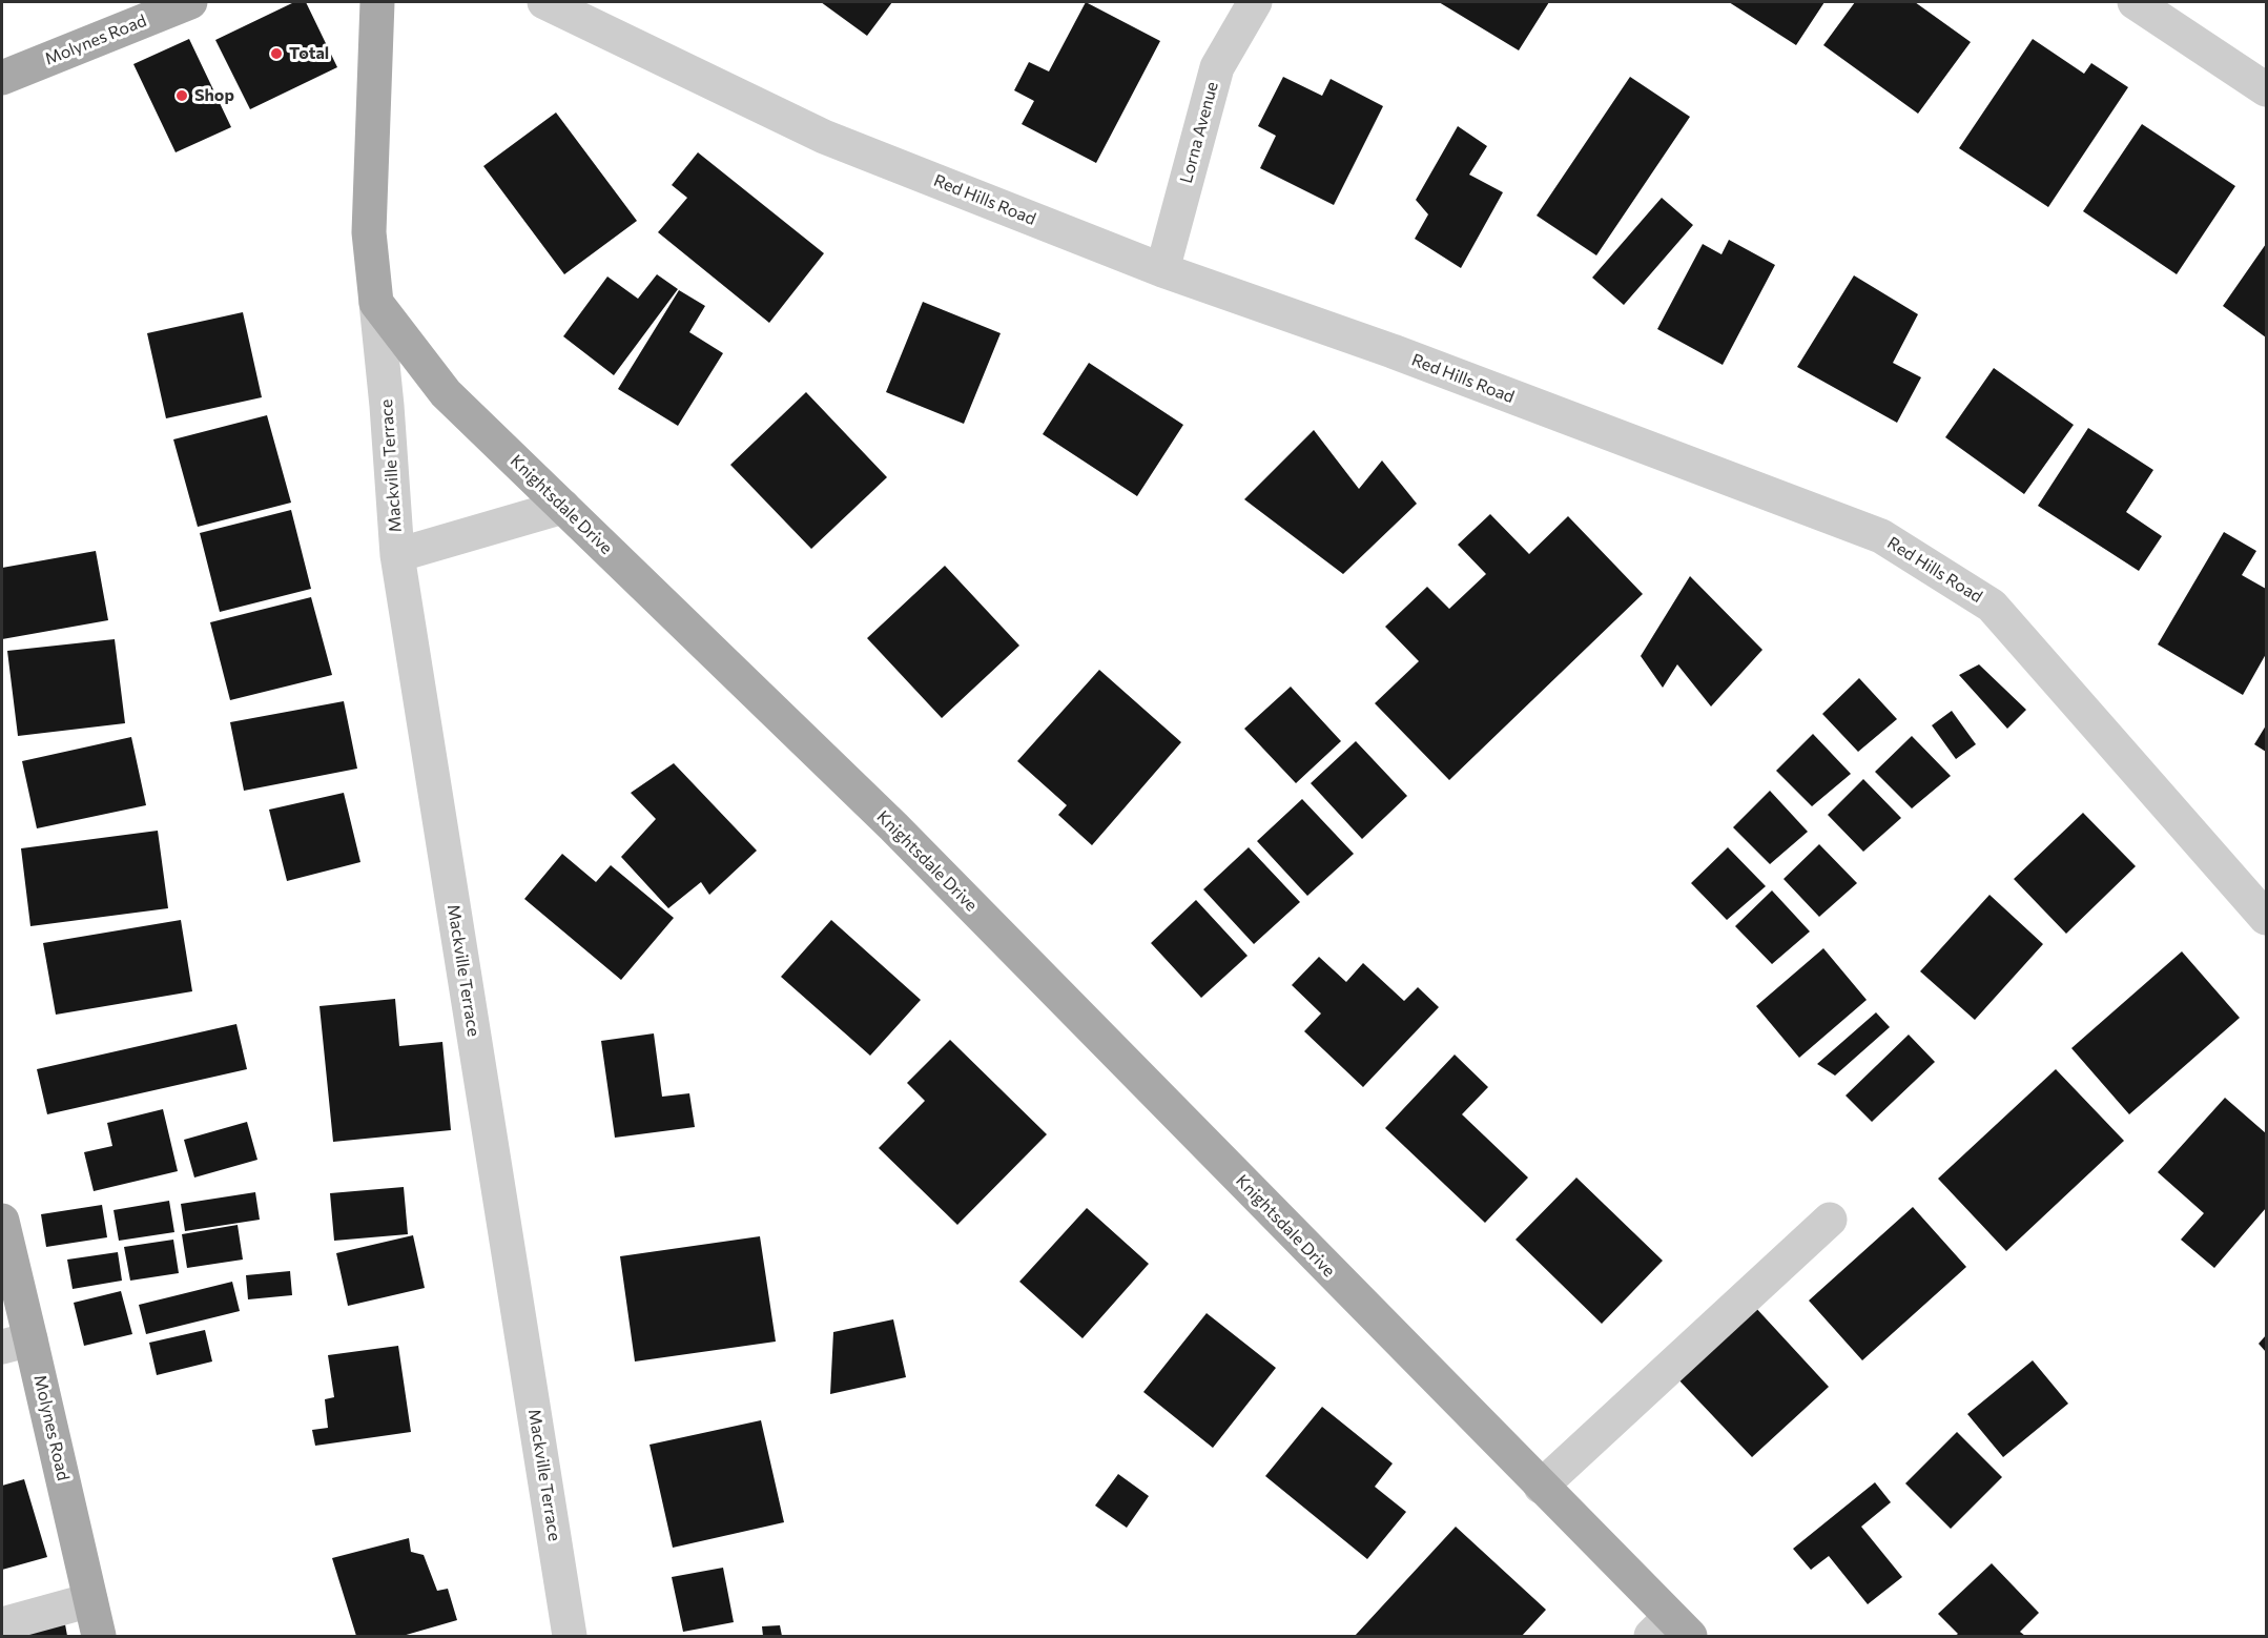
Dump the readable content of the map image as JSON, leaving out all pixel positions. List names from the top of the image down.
{
  "streets": {
    "main road": ["Molynes Road", "Knightsdale Drive"],
    "street": ["Lorna Avenue", "Red Hills Road", "Mackville Terrace"]
  },
  "crossings": [
    ["Lorna Avenue", "Red Hills Road"],
    ["Mackville Terrace", "Knightsdale Drive"]
  ],
  "places": ["Total", "Shop"]
}
